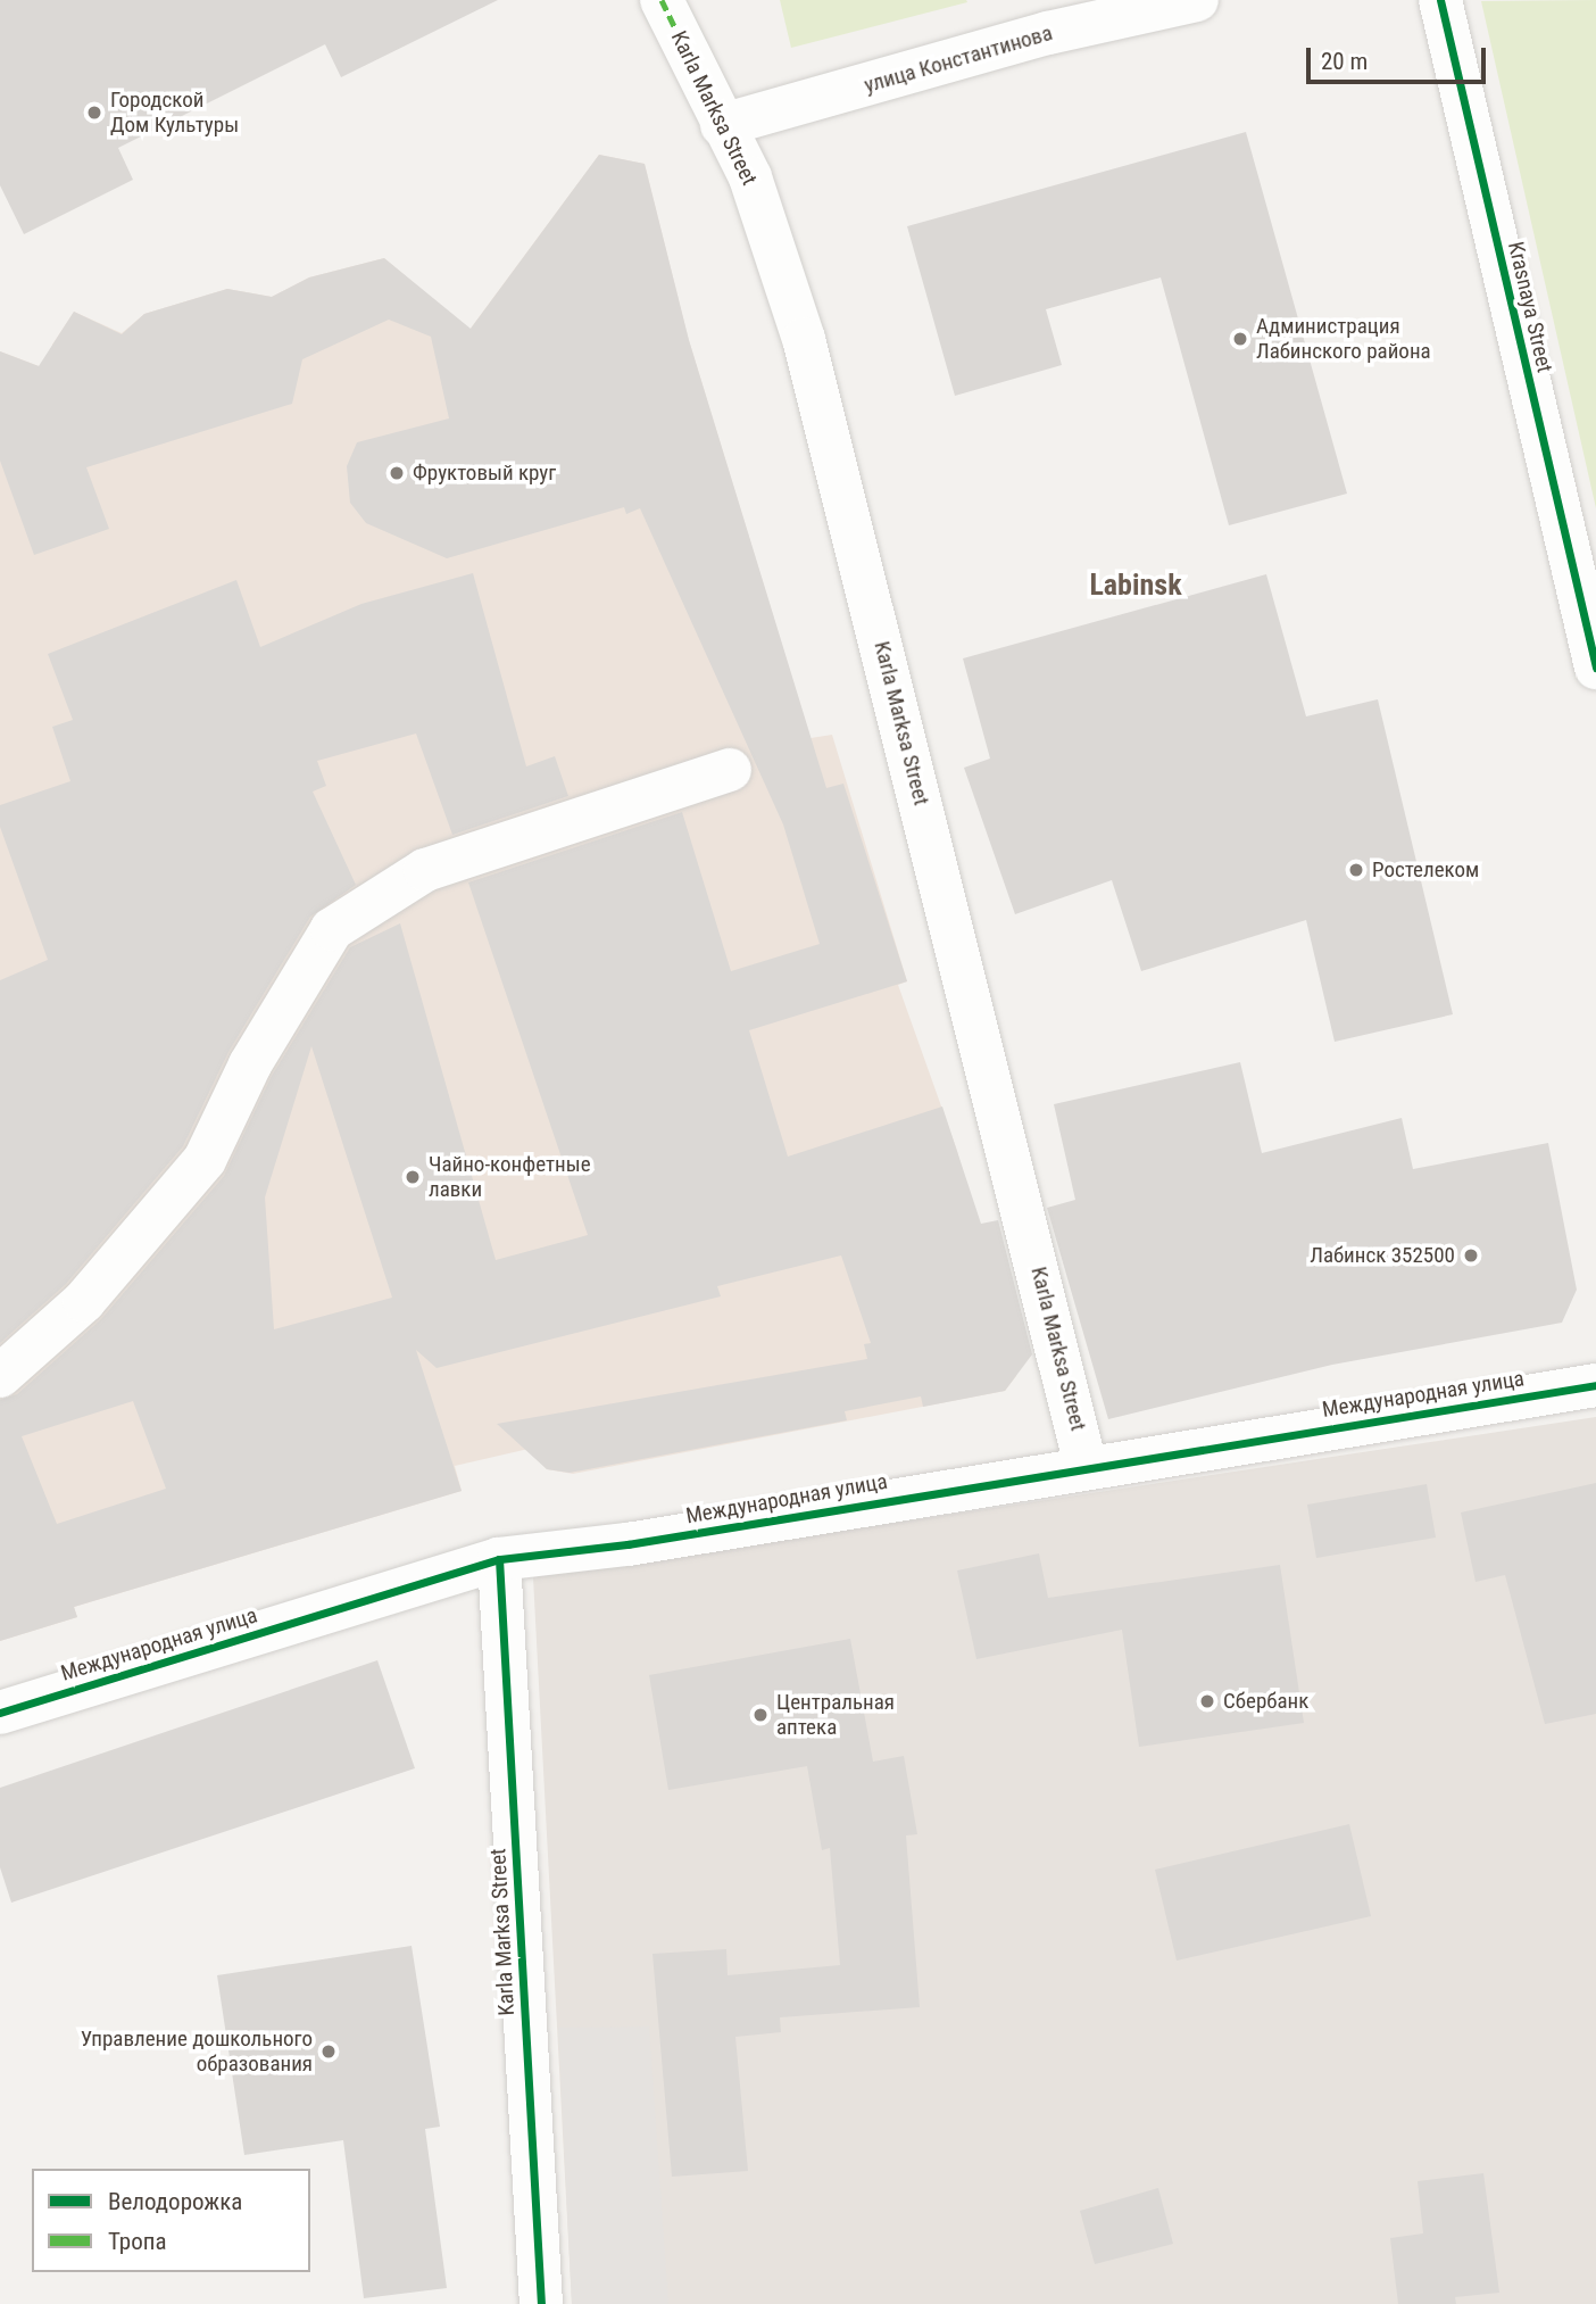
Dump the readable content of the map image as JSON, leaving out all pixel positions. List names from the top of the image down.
{
  "streets": {
    "street": [
      "улица Константинова",
      "Karla Marksa Street",
      "Krasnaya Street",
      "Международная улица"
    ]
  },
  "crossings": [
    ["улица Константинова", "Karla Marksa Street"],
    ["Karla Marksa Street", "Международная улица"]
  ],
  "districts": ["Labinsk"],
  "places": [
    "Городской Дом Культуры",
    "Администрация Лабинского района",
    "Фруктовый круг",
    "Ростелеком",
    "Чайно-конфетные лавки",
    "Лабинск 352500",
    "Сбербанк",
    "Центральная аптека",
    "Управление дошкольного образования"
  ],
  "legend": ["Велодорожка", "Тропа"],
  "scale_bar": "20 m"
}
